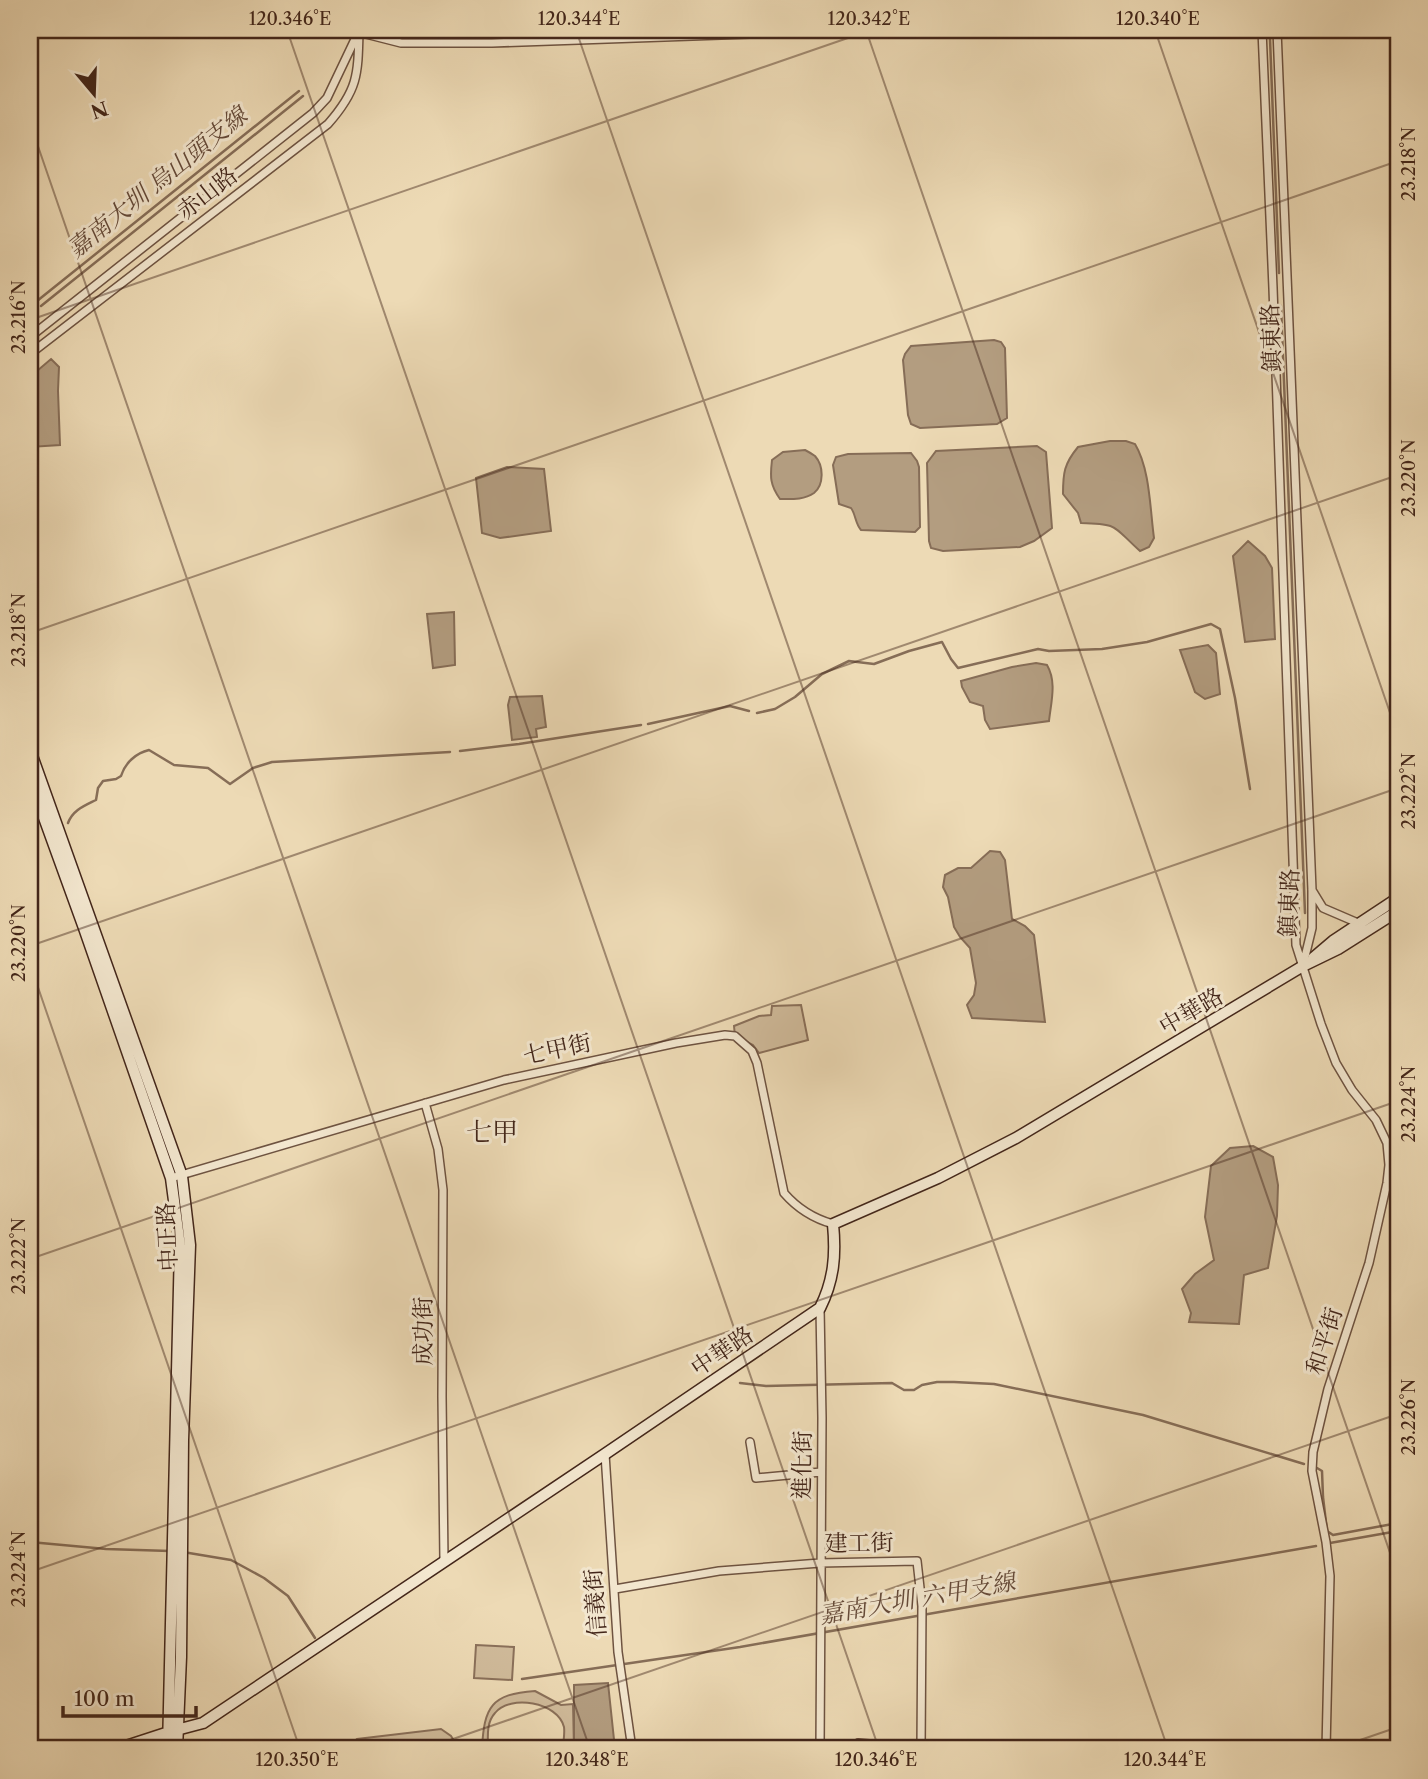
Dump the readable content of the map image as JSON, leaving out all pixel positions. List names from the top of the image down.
{
  "streets": {
    "main road": ["中華路", "中正路"],
    "street": [
      "赤山路",
      "鎮東路",
      "七甲街",
      "成功街",
      "和平街",
      "進化街",
      "建工街",
      "信義街"
    ]
  },
  "crossings": [
    ["鎮東路", "中華路"],
    ["鎮東路", "和平街"],
    ["中華路", "七甲街"],
    ["中華路", "中正路"],
    ["中華路", "成功街"],
    ["中華路", "和平街"],
    ["中華路", "進化街"],
    ["中華路", "信義街"],
    ["七甲街", "中正路"],
    ["七甲街", "成功街"],
    ["進化街", "建工街"],
    ["建工街", "信義街"]
  ],
  "districts": ["七甲"],
  "water": ["嘉南大圳 烏山頭支線", "嘉南大圳 六甲支線"],
  "scale_bar": "100 m",
  "north": "bottom",
  "coordinates": [
    "120.346°E",
    "120.344°E",
    "120.342°E",
    "120.340°E",
    "23.218°N",
    "23.216°N",
    "23.220°N",
    "23.222°N",
    "23.224°N",
    "23.226°N",
    "120.350°E",
    "120.348°E"
  ]
}
